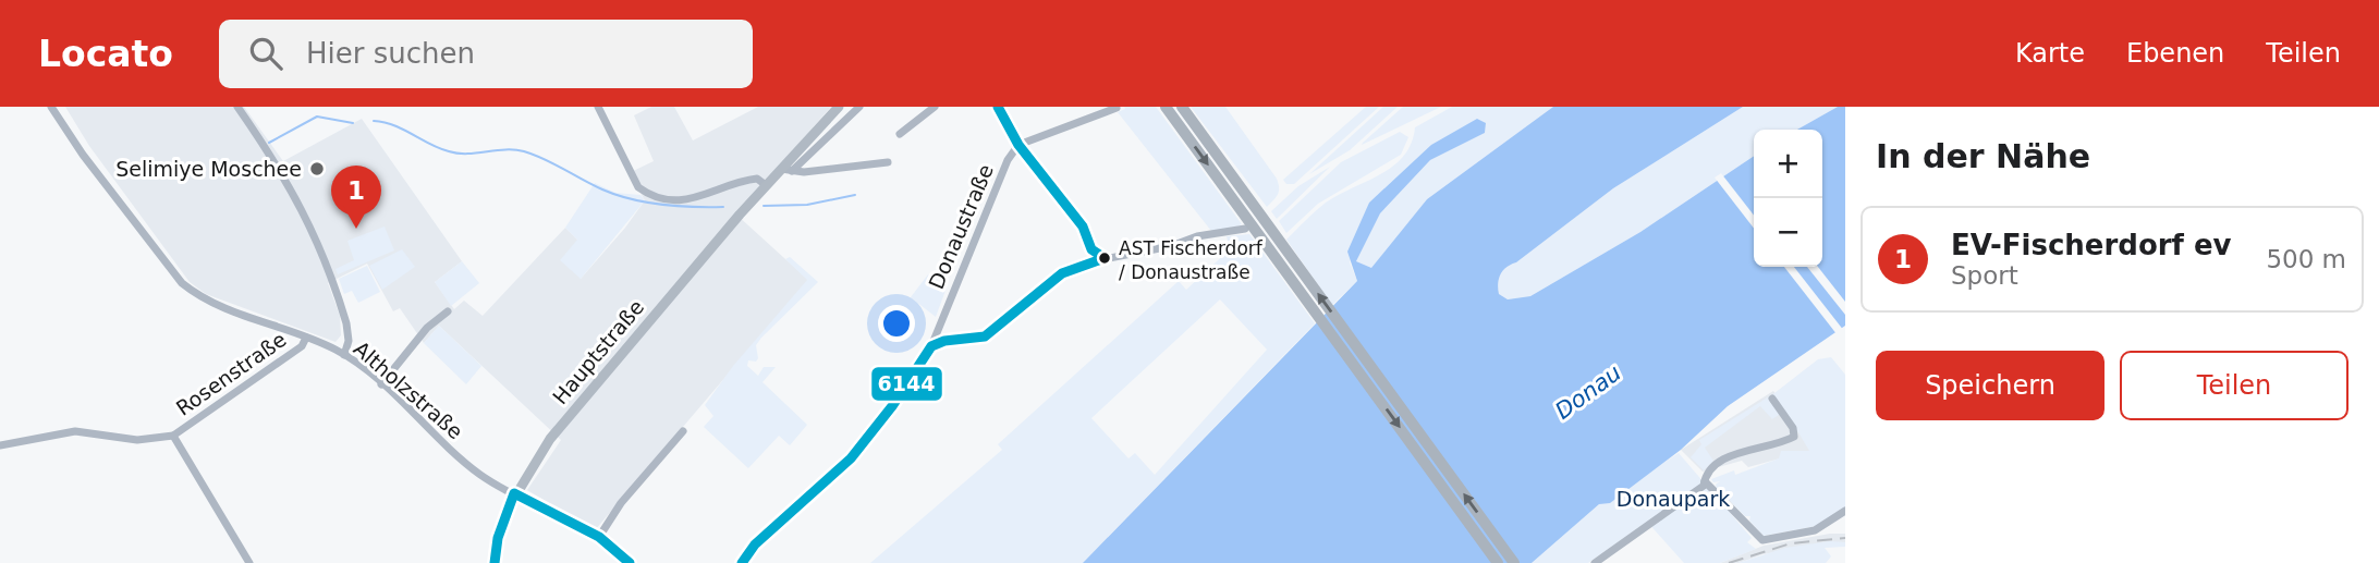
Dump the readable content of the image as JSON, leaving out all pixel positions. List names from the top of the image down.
{
  "streets": {
    "main road": ["Hauptstraße"],
    "street": ["Donaustraße", "Rosenstraße", "Altholzstraße"]
  },
  "crossings": [
    ["Hauptstraße", "Altholzstraße"],
    ["Rosenstraße", "Altholzstraße"]
  ],
  "water": ["Donau"],
  "parks": ["Donaupark"],
  "places": ["Selimiye Moschee", "AST Fischerdorf / Donaustraße"],
  "lines": ["transit line 6144"],
  "page": {
    "header": "Locato",
    "search": "Hier suchen",
    "nav": ["Karte", "Ebenen", "Teilen"],
    "heading": "In der Nähe",
    "map_buttons": ["+", "−"],
    "pins": "1",
    "list": [
      {
        "mark": "1",
        "name": "EV-Fischerdorf ev",
        "note": "Sport",
        "value": "500 m"
      }
    ],
    "buttons": ["Speichern", "Teilen"]
  }
}
